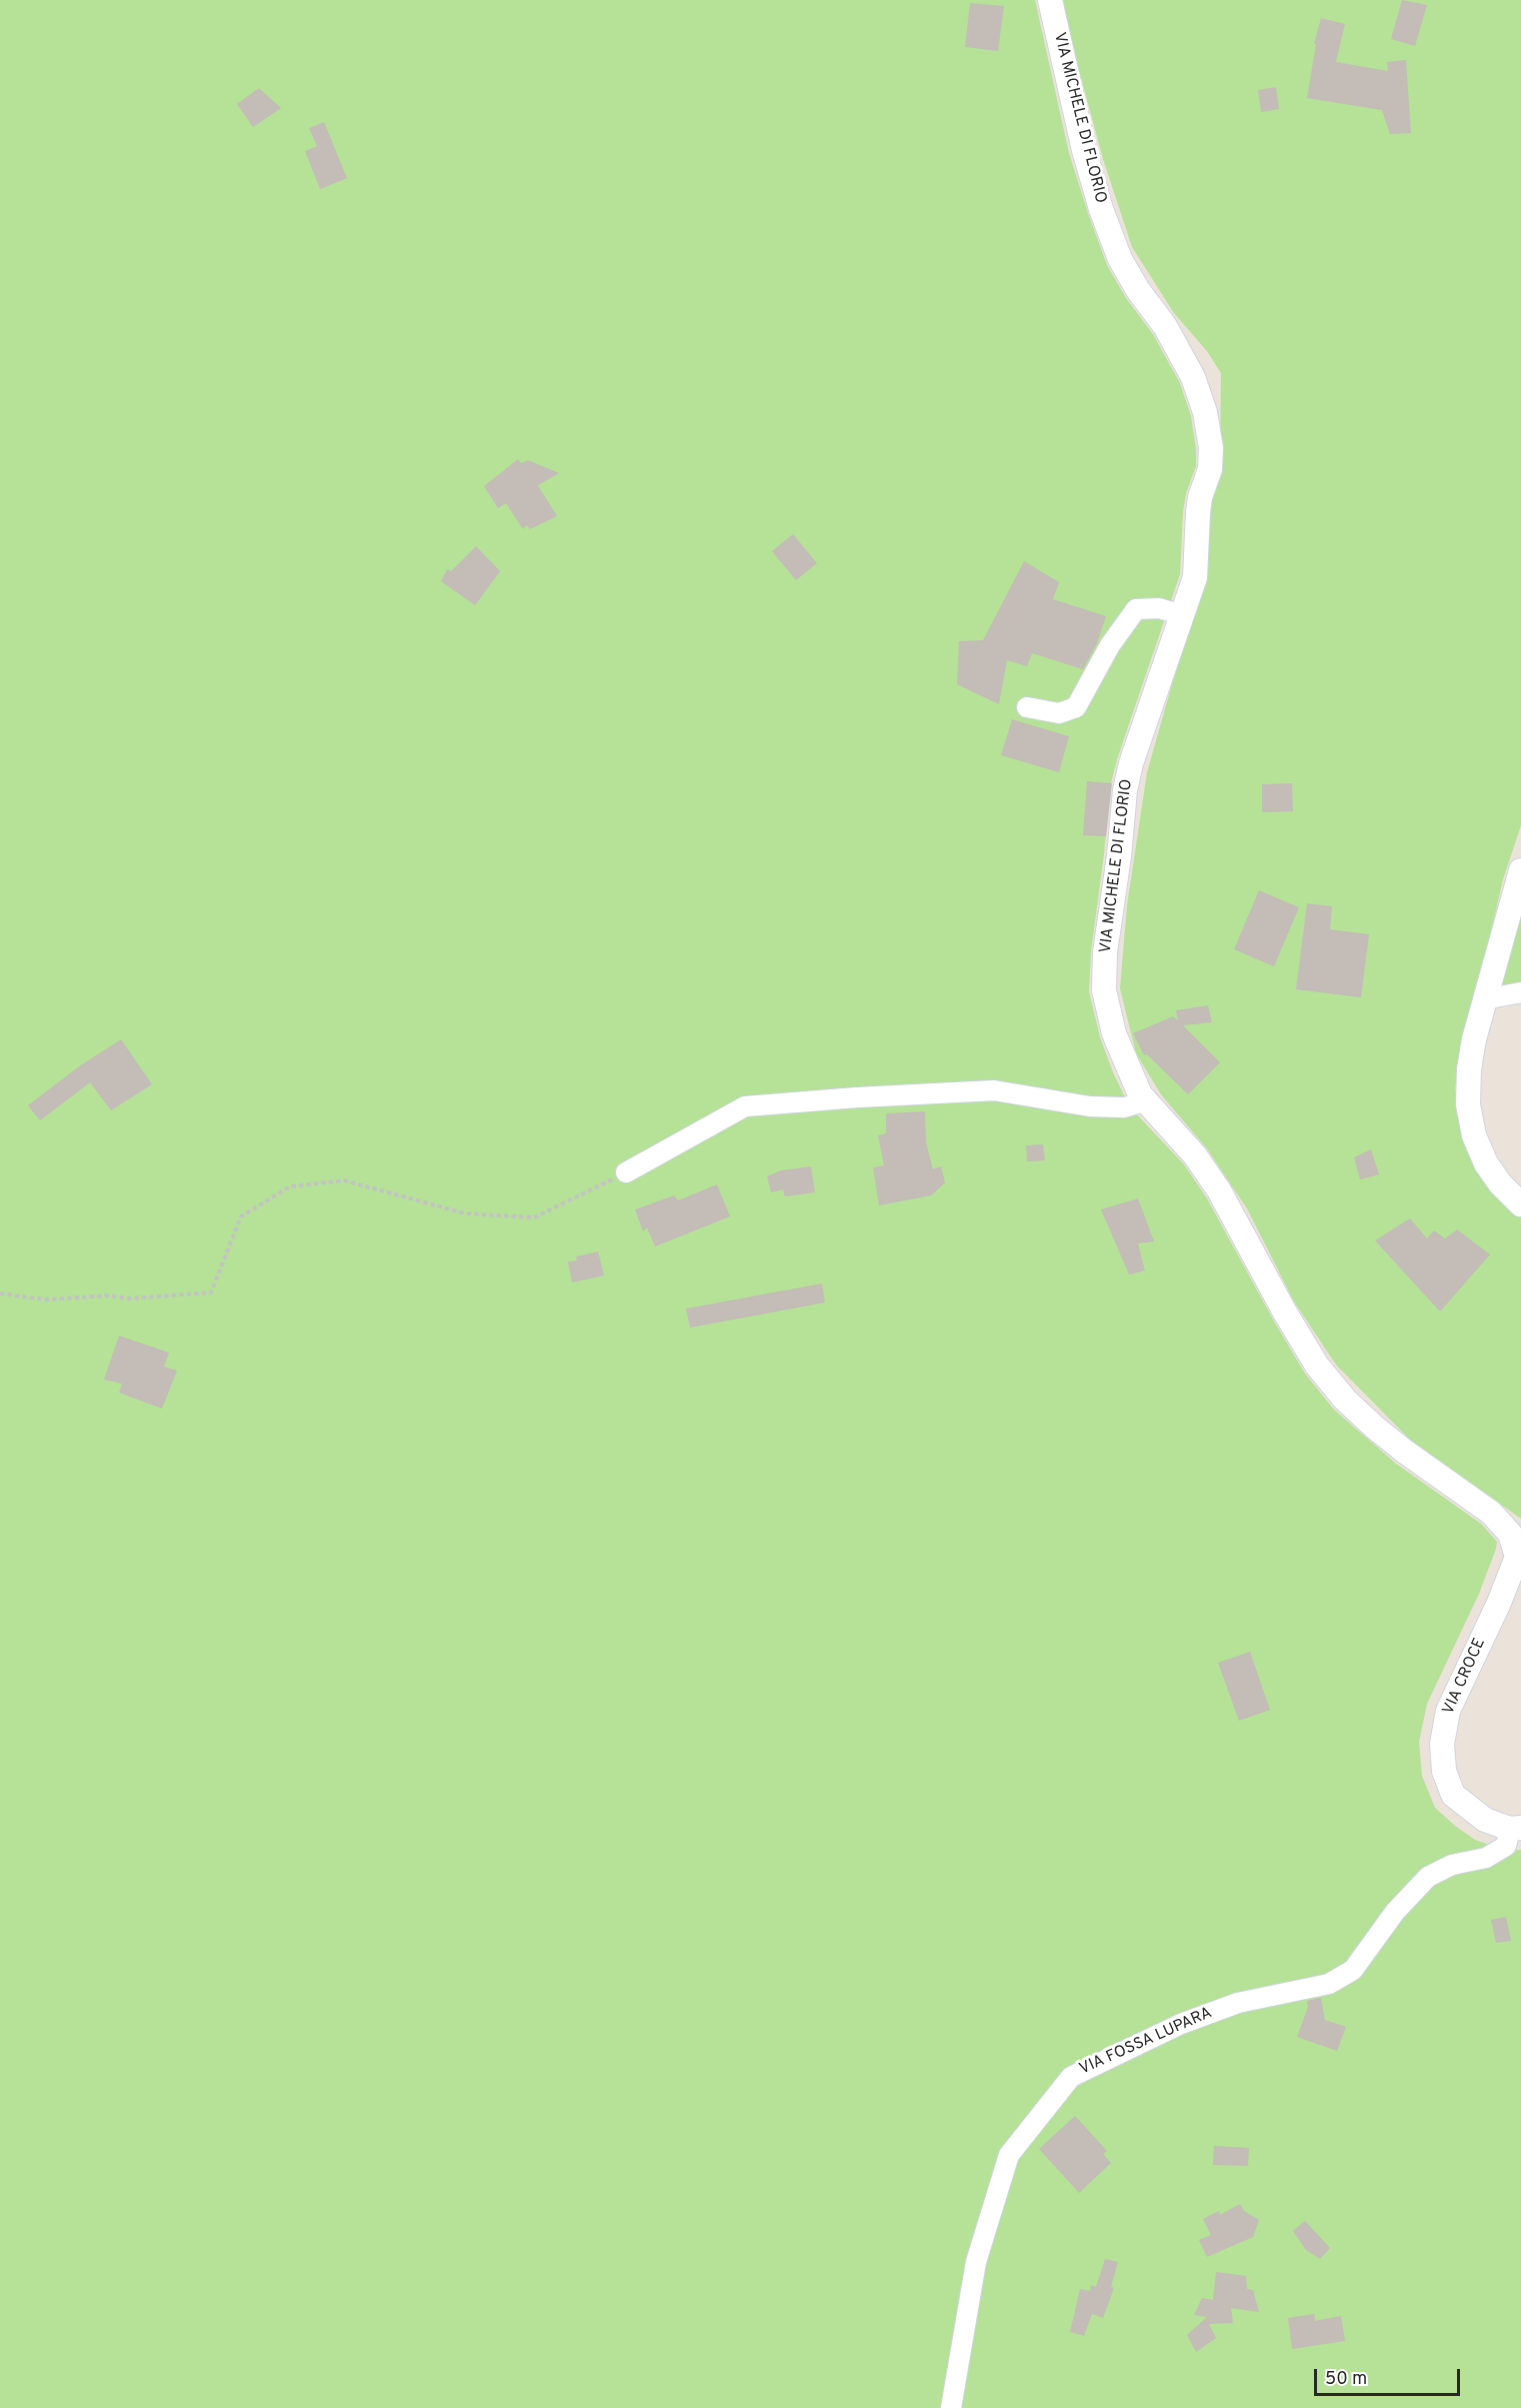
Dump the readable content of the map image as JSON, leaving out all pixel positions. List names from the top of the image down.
{
  "streets": {
    "street": ["VIA MICHELE DI FLORIO", "VIA CROCE", "VIA FOSSA LUPARA"]
  },
  "crossings": [
    ["VIA MICHELE DI FLORIO", "VIA CROCE"],
    ["VIA CROCE", "VIA FOSSA LUPARA"]
  ],
  "scale_bar": "50 m"
}
